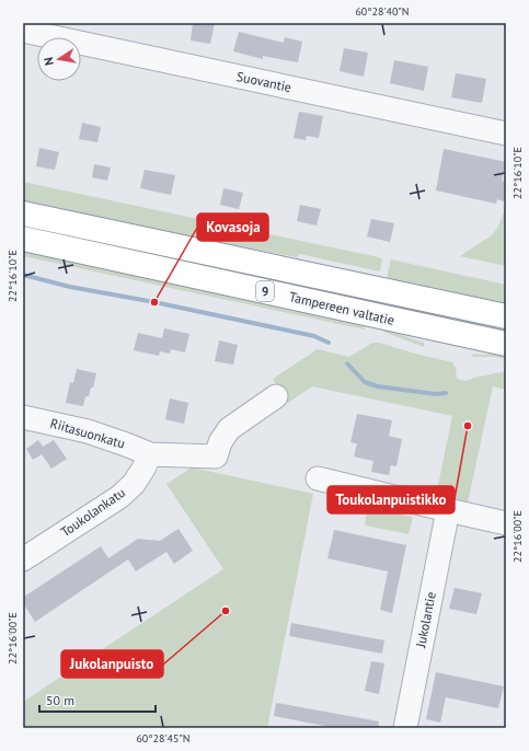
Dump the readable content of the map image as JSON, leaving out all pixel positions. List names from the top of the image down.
{
  "streets": {
    "highway": ["9", "Tampereen valtatie"],
    "street": [
      "Suovantie",
      "Riitasuonkatu",
      "Toukolankatu",
      "Jukolantie"
    ]
  },
  "crossings": [
    ["Riitasuonkatu", "Toukolankatu"]
  ],
  "places": ["Kovasoja", "Toukolanpuistikko", "Jukolanpuisto"],
  "scale_bar": "50 m",
  "north": "left",
  "coordinates": [
    "60°28'40\"N",
    "22°16'10\"E",
    "22°16'00\"E",
    "60°28'45\"N"
  ]
}
